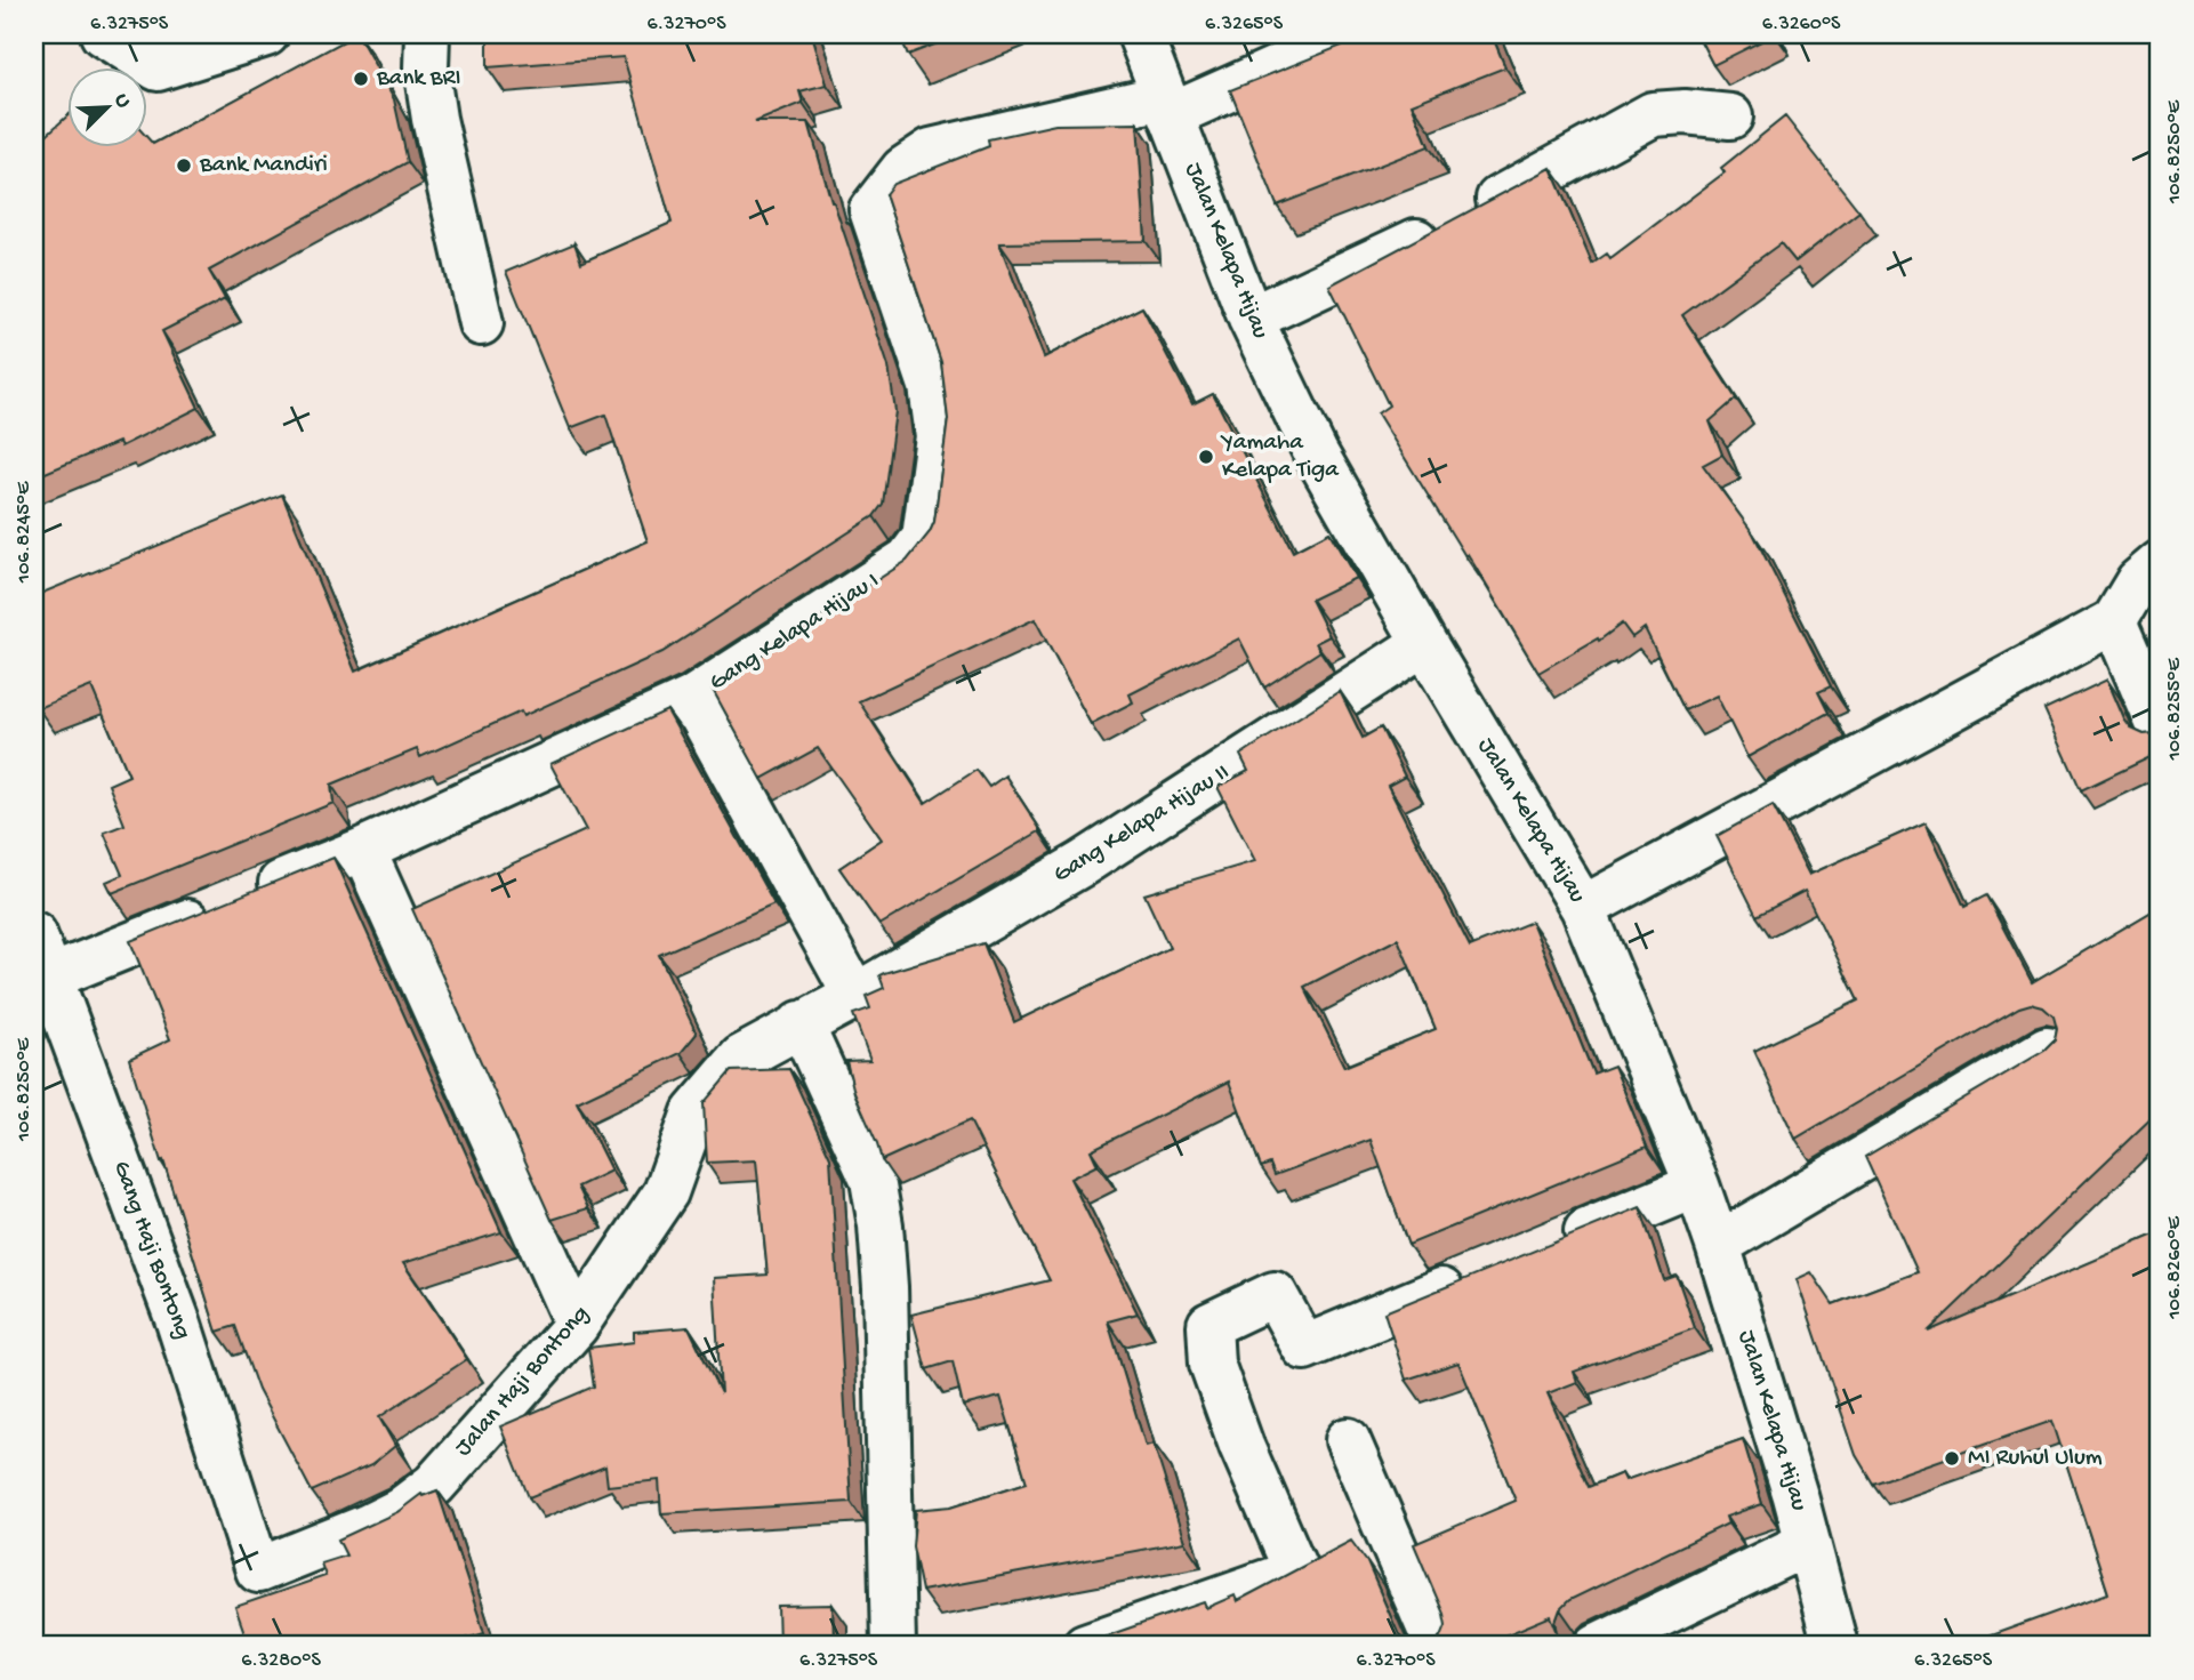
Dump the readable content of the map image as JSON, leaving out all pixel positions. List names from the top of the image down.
{
  "streets": {
    "street": [
      "Jalan Kelapa Hijau",
      "Gang Kelapa Hijau I",
      "Gang Kelapa Hijau II",
      "Gang Haji Bontong",
      "Jalan Haji Bontong"
    ]
  },
  "crossings": [
    ["Jalan Kelapa Hijau", "Gang Kelapa Hijau I"],
    ["Jalan Kelapa Hijau", "Gang Kelapa Hijau II"],
    ["Gang Kelapa Hijau I", "Gang Haji Bontong"],
    ["Gang Kelapa Hijau II", "Jalan Haji Bontong"],
    ["Gang Haji Bontong", "Jalan Haji Bontong"]
  ],
  "places": [
    "Bank BRI",
    "Bank Mandiri",
    "Yamaha Kelapa Tiga",
    "MI Ruhul Ulum"
  ],
  "north": "top right",
  "coordinates": [
    "6.3275°S",
    "6.3270°S",
    "6.3265°S",
    "6.3260°S",
    "106.8250°E",
    "106.8245°E",
    "106.8255°E",
    "106.8260°E",
    "6.3280°S"
  ]
}
